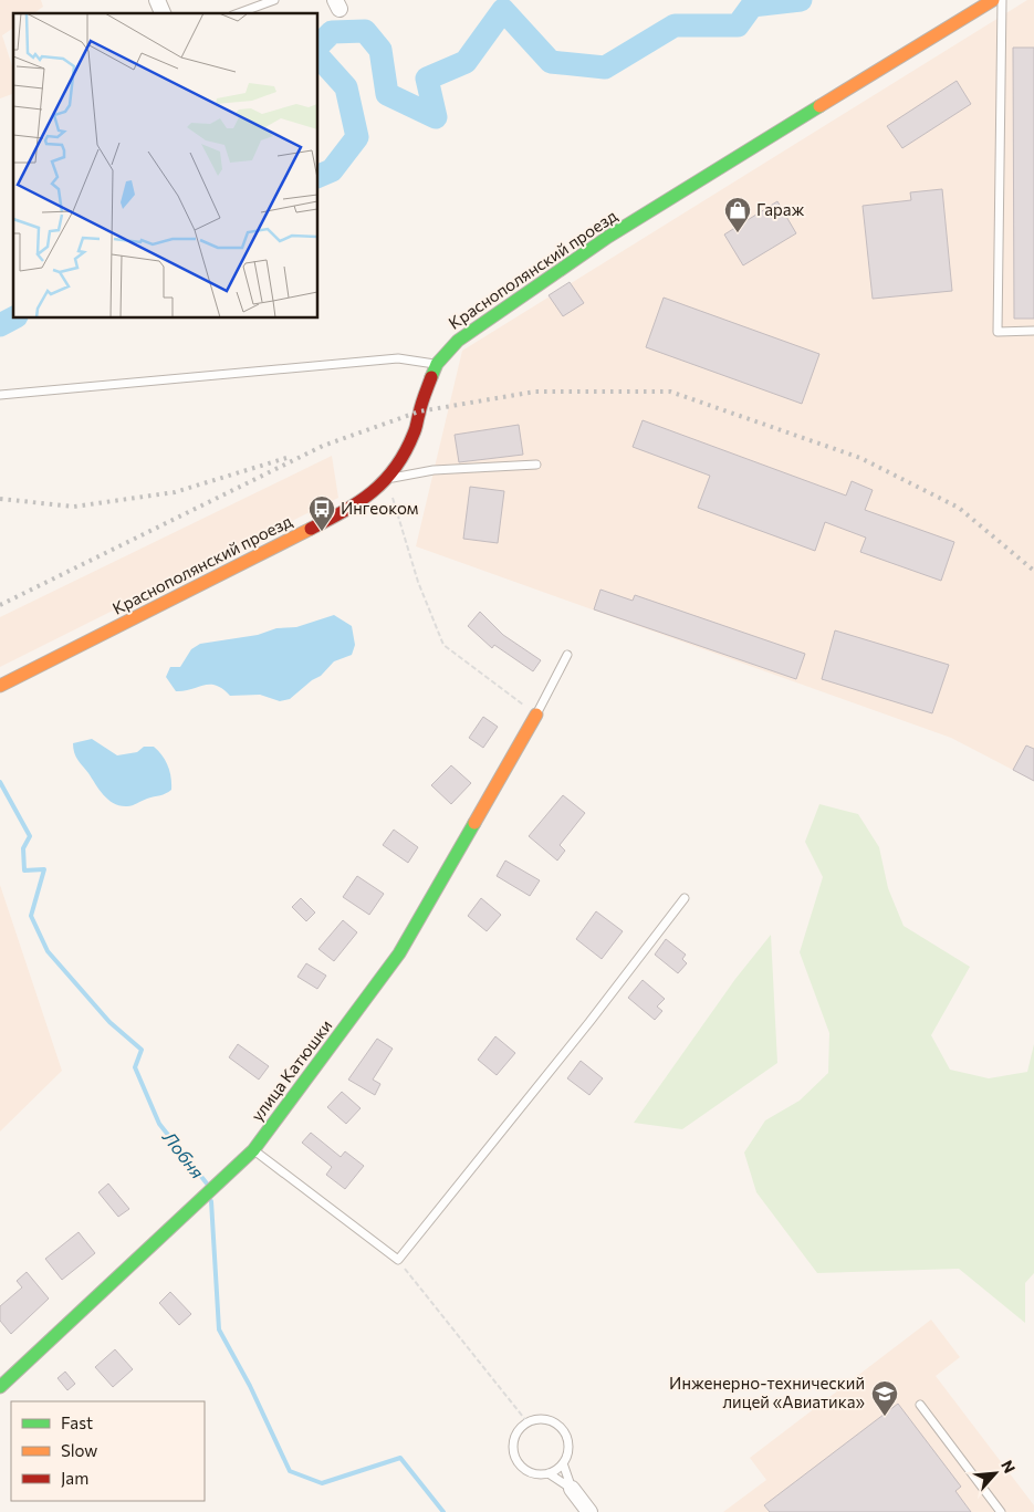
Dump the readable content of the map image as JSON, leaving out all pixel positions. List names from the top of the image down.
{
  "streets": {
    "main road": ["Краснополянский проезд", "улица Катюшки"]
  },
  "water": ["Лобня"],
  "places": {
    "shop": ["Гараж"],
    "bus stop": ["Ингеоком"],
    "school or university": ["Инженерно-технический лицей «Авиатика»"]
  },
  "legend": ["Fast", "Slow", "Jam"],
  "north": "top right"
}
